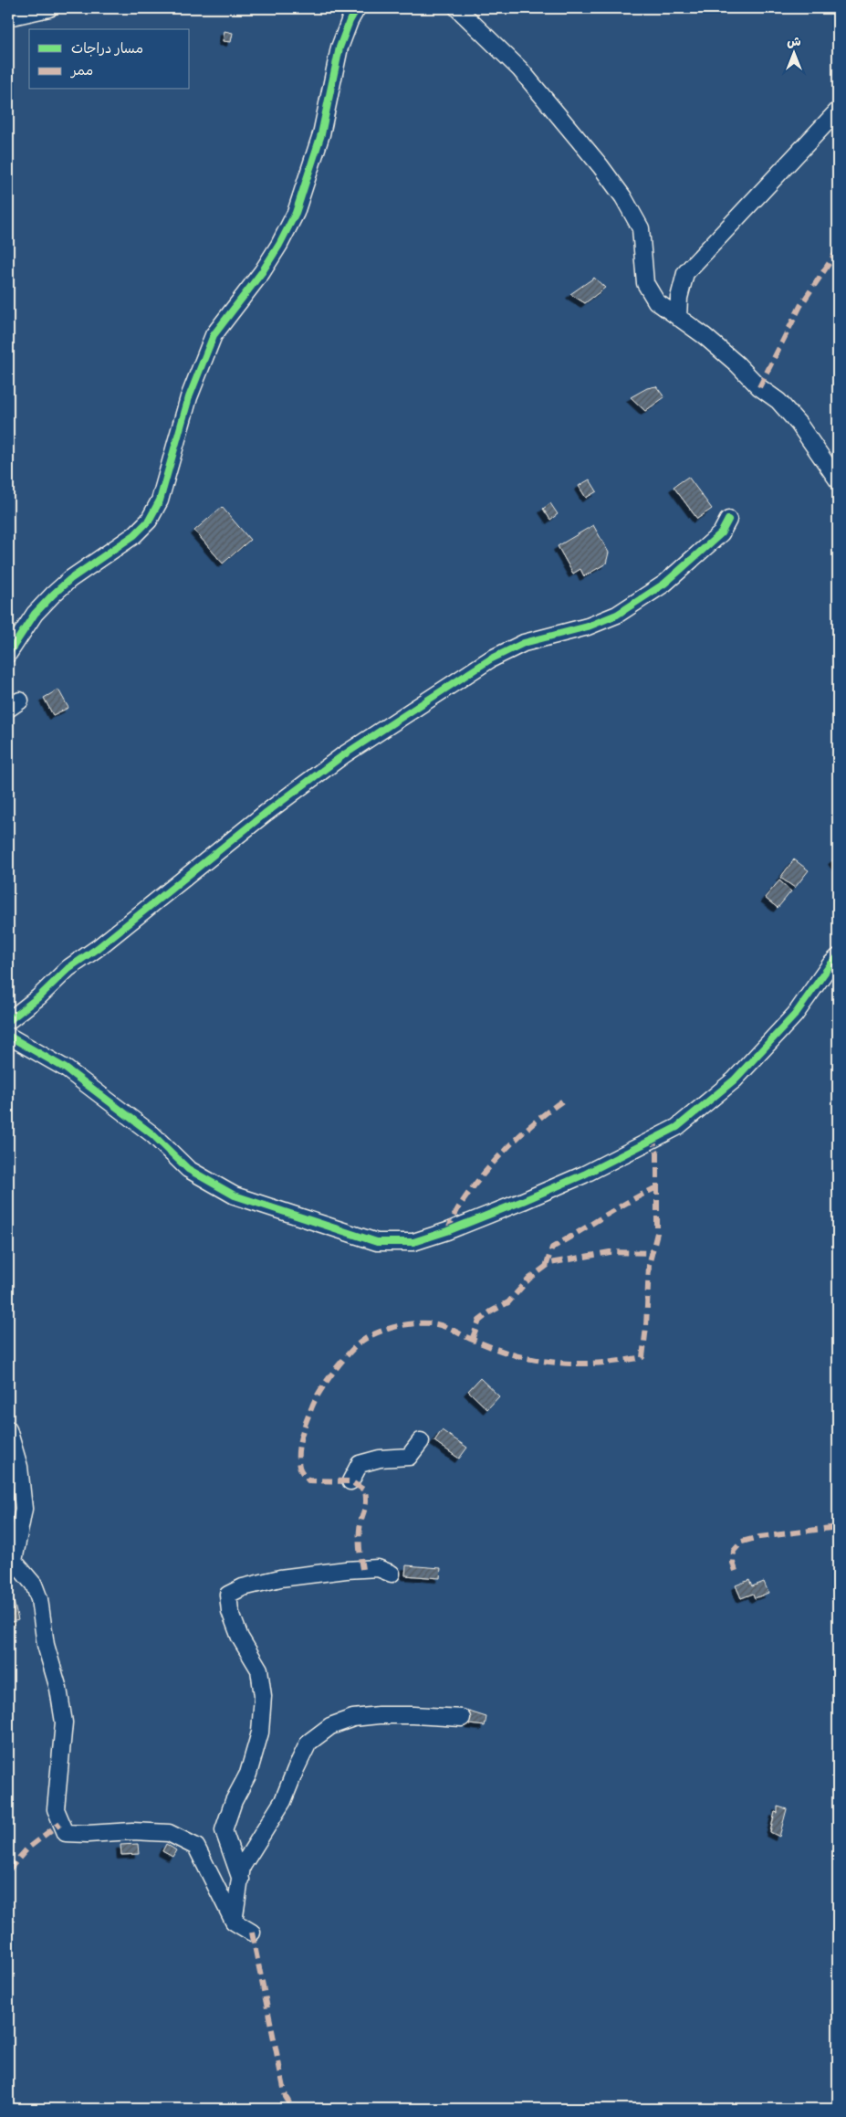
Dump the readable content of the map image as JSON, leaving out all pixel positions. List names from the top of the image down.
{
  "legend": ["مسار دراجات", "ممر"],
  "north": "top"
}
